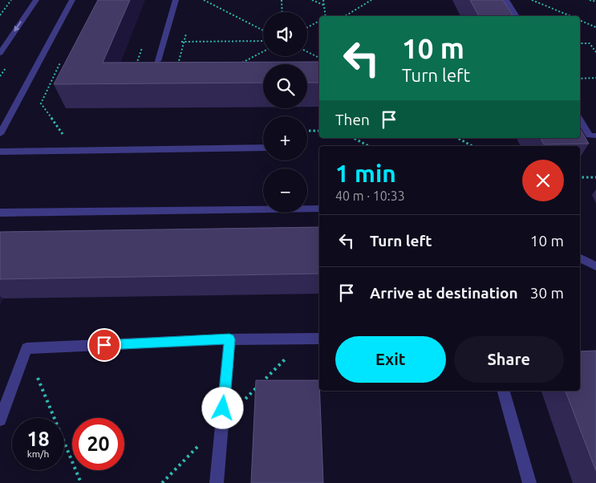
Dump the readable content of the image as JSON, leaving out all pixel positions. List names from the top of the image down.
{
  "page": {
    "map_buttons": ["+", "−"],
    "turn": ["10 m", "Turn left"],
    "then": "Then",
    "heading": ["1 min", "40 m · 10:33"],
    "list": [
      {
        "name": "Turn left",
        "value": "10 m"
      },
      {
        "name": "Arrive at destination",
        "value": "30 m"
      }
    ],
    "buttons": ["Exit", "Share"],
    "speed": "18 km/h",
    "limit": "20"
  }
}
